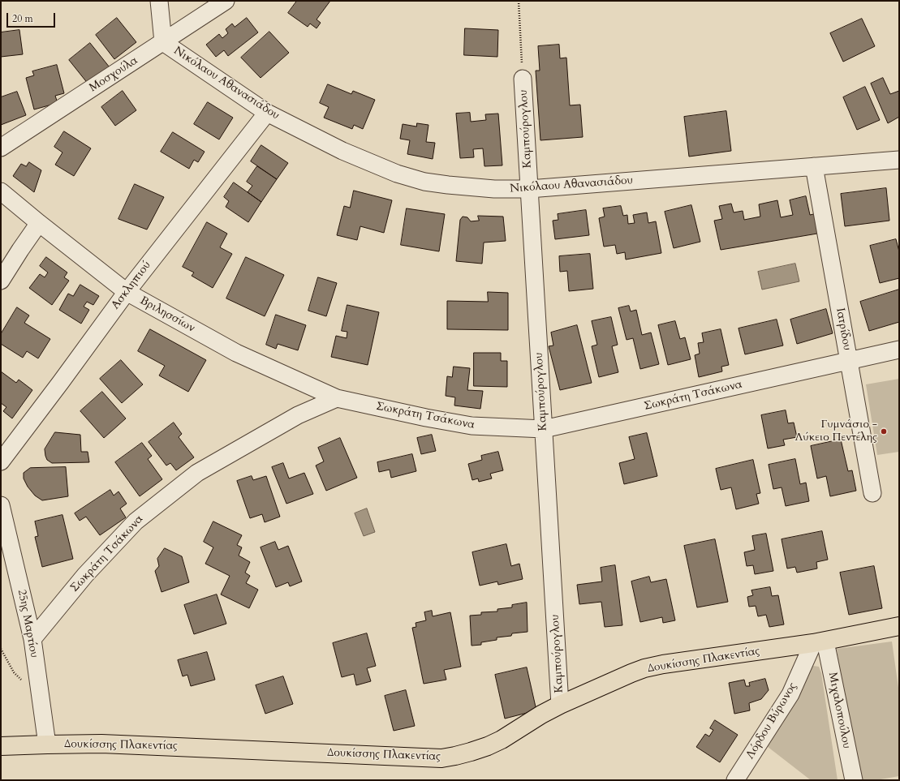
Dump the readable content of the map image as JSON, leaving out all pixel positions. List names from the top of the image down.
{
  "streets": {
    "main road": ["Δουκίσσης Πλακεντίας"],
    "street": [
      "Μοσχούλα",
      "Νικόλαου Αθανασιάδου",
      "Καμπούρογλου",
      "Ασκληπιού",
      "Βριλησσίων",
      "Ιατρίδου",
      "Σωκράτη Τσάκωνα",
      "25ης Μαρτίου",
      "Μιχαλοπούλου",
      "Λόρδου Βύρωνος"
    ]
  },
  "crossings": [
    ["Μοσχούλα", "Νικόλαου Αθανασιάδου"],
    ["Νικόλαου Αθανασιάδου", "Καμπούρογλου"],
    ["Νικόλαου Αθανασιάδου", "Ασκληπιού"],
    ["Νικόλαου Αθανασιάδου", "Ιατρίδου"],
    ["Καμπούρογλου", "Σωκράτη Τσάκωνα"],
    ["Καμπούρογλου", "Δουκίσσης Πλακεντίας"],
    ["Ασκληπιού", "Βριλησσίων"],
    ["Βριλησσίων", "Σωκράτη Τσάκωνα"],
    ["Ιατρίδου", "Σωκράτη Τσάκωνα"],
    ["Σωκράτη Τσάκωνα", "25ης Μαρτίου"],
    ["25ης Μαρτίου", "Δουκίσσης Πλακεντίας"],
    ["Δουκίσσης Πλακεντίας", "Μιχαλοπούλου"],
    ["Δουκίσσης Πλακεντίας", "Λόρδου Βύρωνος"],
    ["Μιχαλοπούλου", "Λόρδου Βύρωνος"]
  ],
  "places": ["Γυμνάσιο - Λύκειο Πεντέλης"],
  "scale_bar": "20 m"
}
